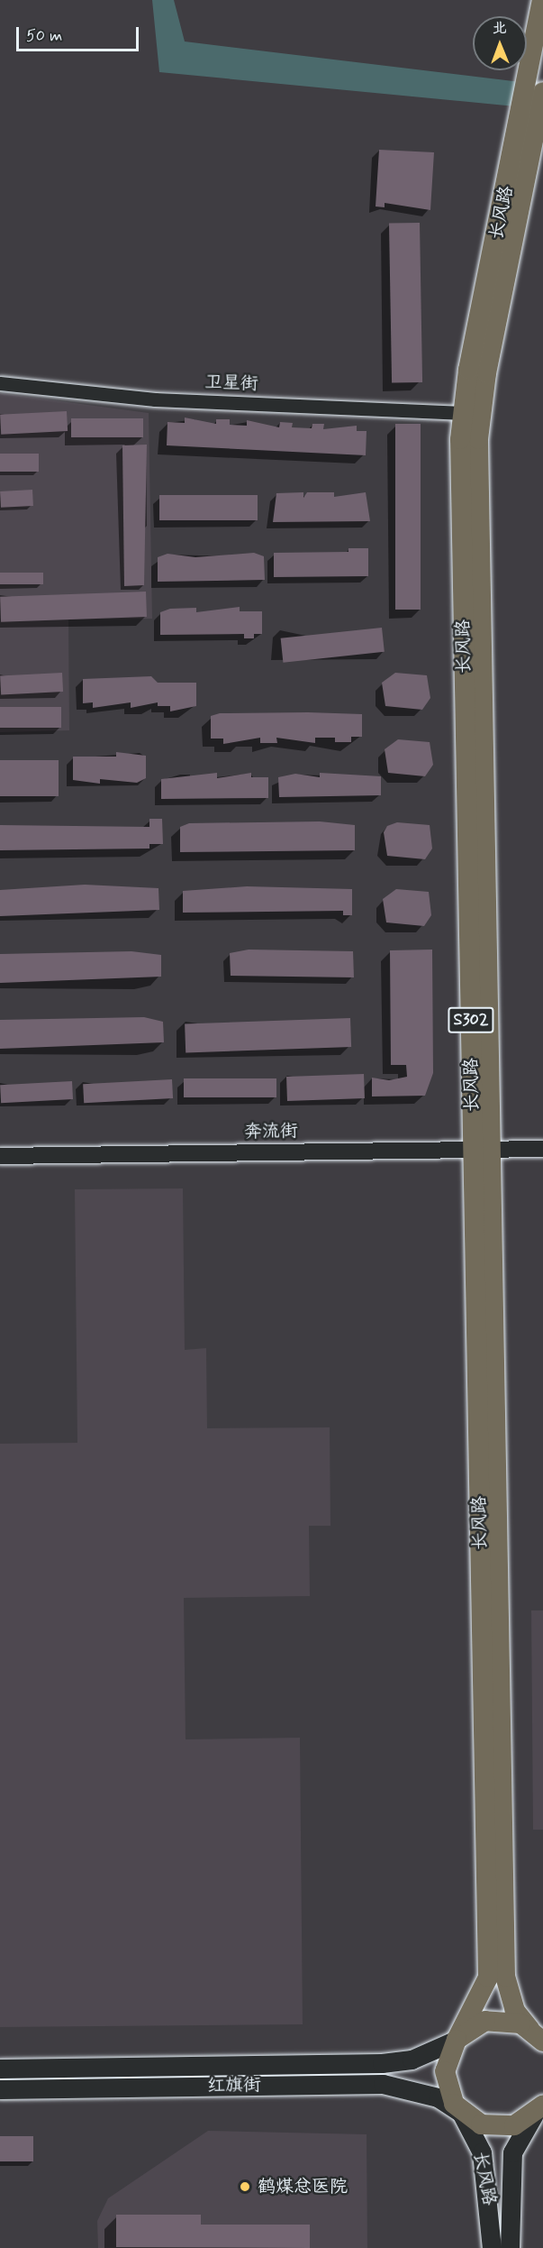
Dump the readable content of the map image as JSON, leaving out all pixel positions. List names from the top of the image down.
{
  "streets": {
    "main road": ["长风路", "S302", "红旗街"],
    "street": ["卫星街", "奔流街"]
  },
  "crossings": [
    ["长风路", "卫星街"],
    ["长风路", "奔流街"],
    ["长风路", "红旗街"]
  ],
  "places": ["鹤煤总医院"],
  "scale_bar": "50 m",
  "north": "top"
}
